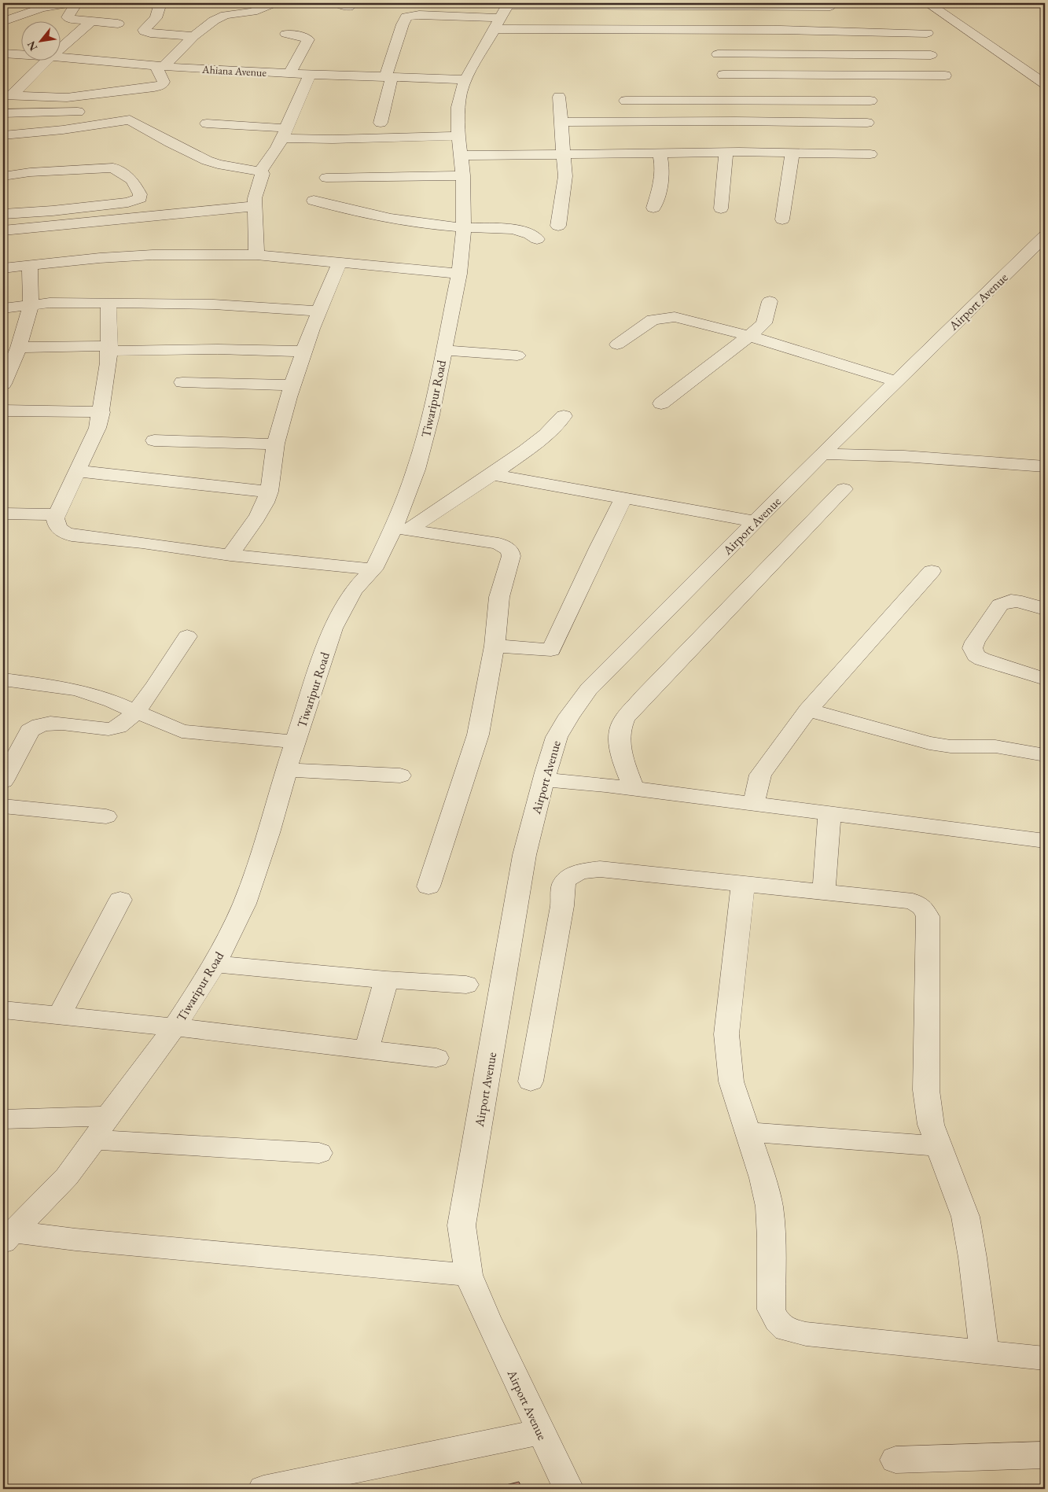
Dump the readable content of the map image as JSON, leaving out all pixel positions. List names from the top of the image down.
{
  "streets": {
    "street": ["Ahiana Avenue", "Airport Avenue", "Tiwaripur Road"]
  },
  "crossings": [
    ["Ahiana Avenue", "Tiwaripur Road"]
  ],
  "north": "bottom left"
}
